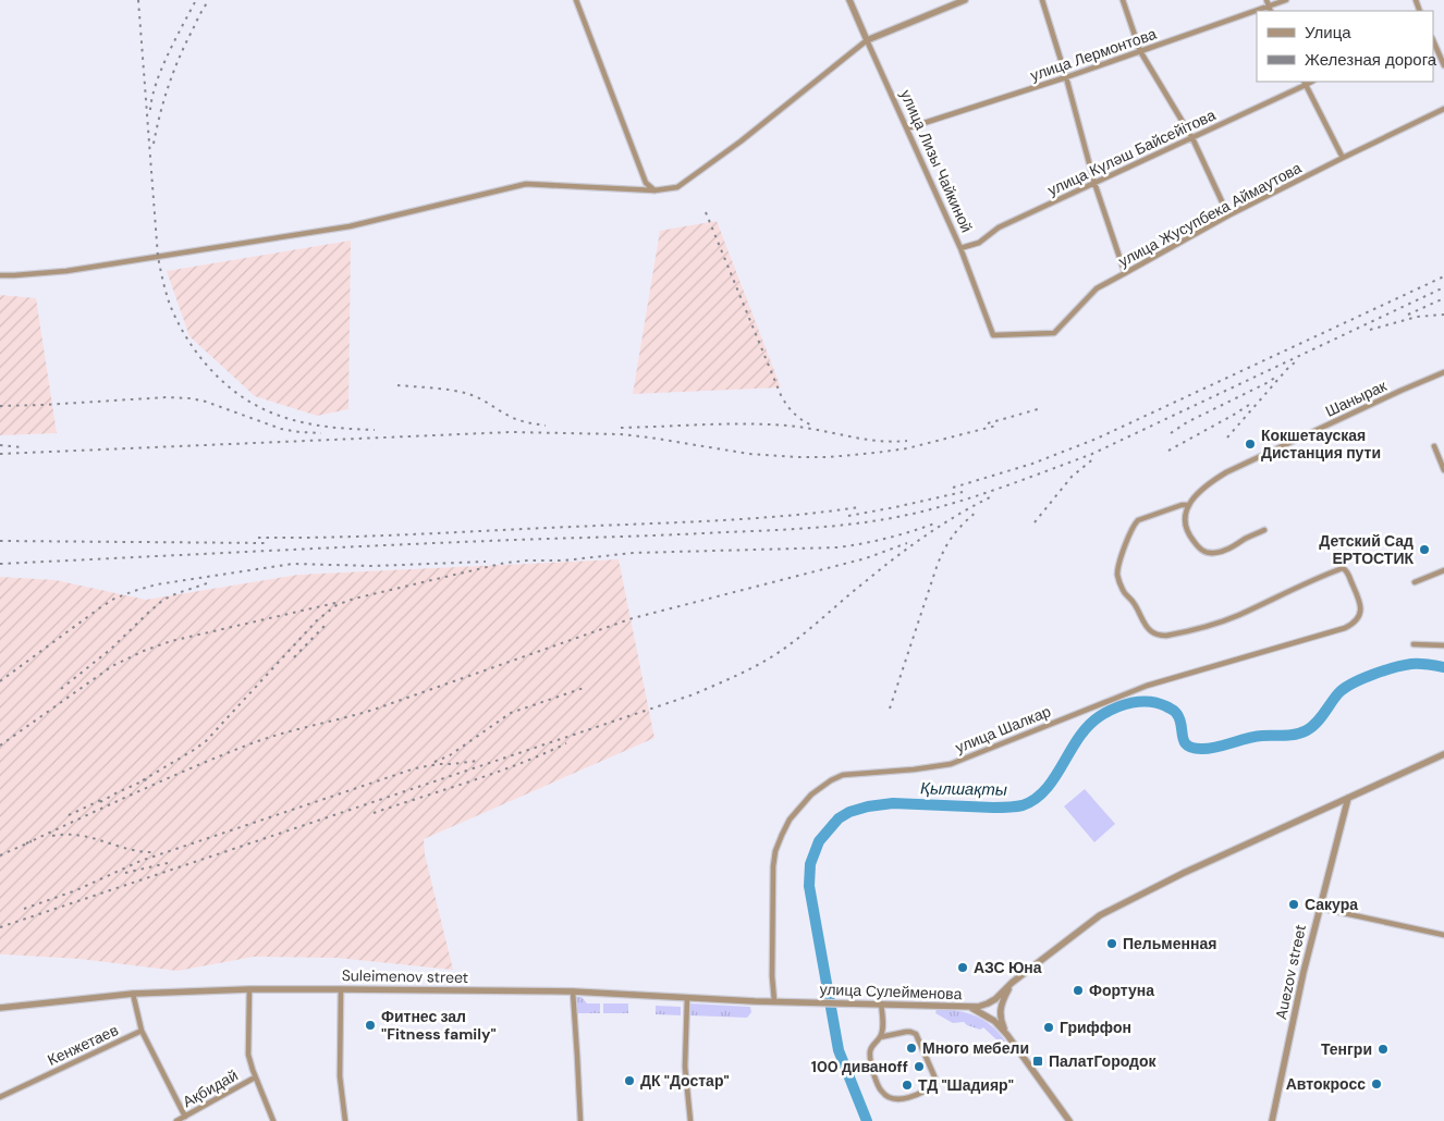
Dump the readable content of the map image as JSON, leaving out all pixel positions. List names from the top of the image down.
{
  "streets": {
    "street": [
      "улица Лермонтова",
      "улица Күләш Байсейітова",
      "улица Лизы Чайкиной",
      "улица Жусупбека Аймаутова",
      "Шанырак",
      "улица Шалкар",
      "Auezov street",
      "Suleimenov street",
      "улица Сулейменова",
      "Кенжетаев",
      "Ақбидай"
    ]
  },
  "crossings": [
    ["улица Лермонтова", "улица Лизы Чайкиной"],
    ["улица Күләш Байсейітова", "улица Лизы Чайкиной"],
    ["улица Лизы Чайкиной", "улица Жусупбека Аймаутова"],
    ["Шанырак", "улица Шалкар"],
    ["улица Шалкар", "Suleimenov street"],
    ["Suleimenov street", "улица Сулейменова"],
    ["Suleimenov street", "Кенжетаев"]
  ],
  "water": ["Қылшақты"],
  "places": {
    "other": [
      "Кокшетауская Дистанция пути",
      "Детский Сад ЕРТОСТИК",
      "Сакура",
      "Пельменная",
      "АЗС Юна",
      "Фортуна",
      "Фитнес зал \"Fitness family\"",
      "Гриффон",
      "Много мебели",
      "Тенгри",
      "100 диваноff",
      "ДК \"Достар\"",
      "Автокросс",
      "ТД \"Шадияр\""
    ],
    "transit": ["ПалатГородок"]
  },
  "legend": ["Улица", "Железная дорога"]
}
